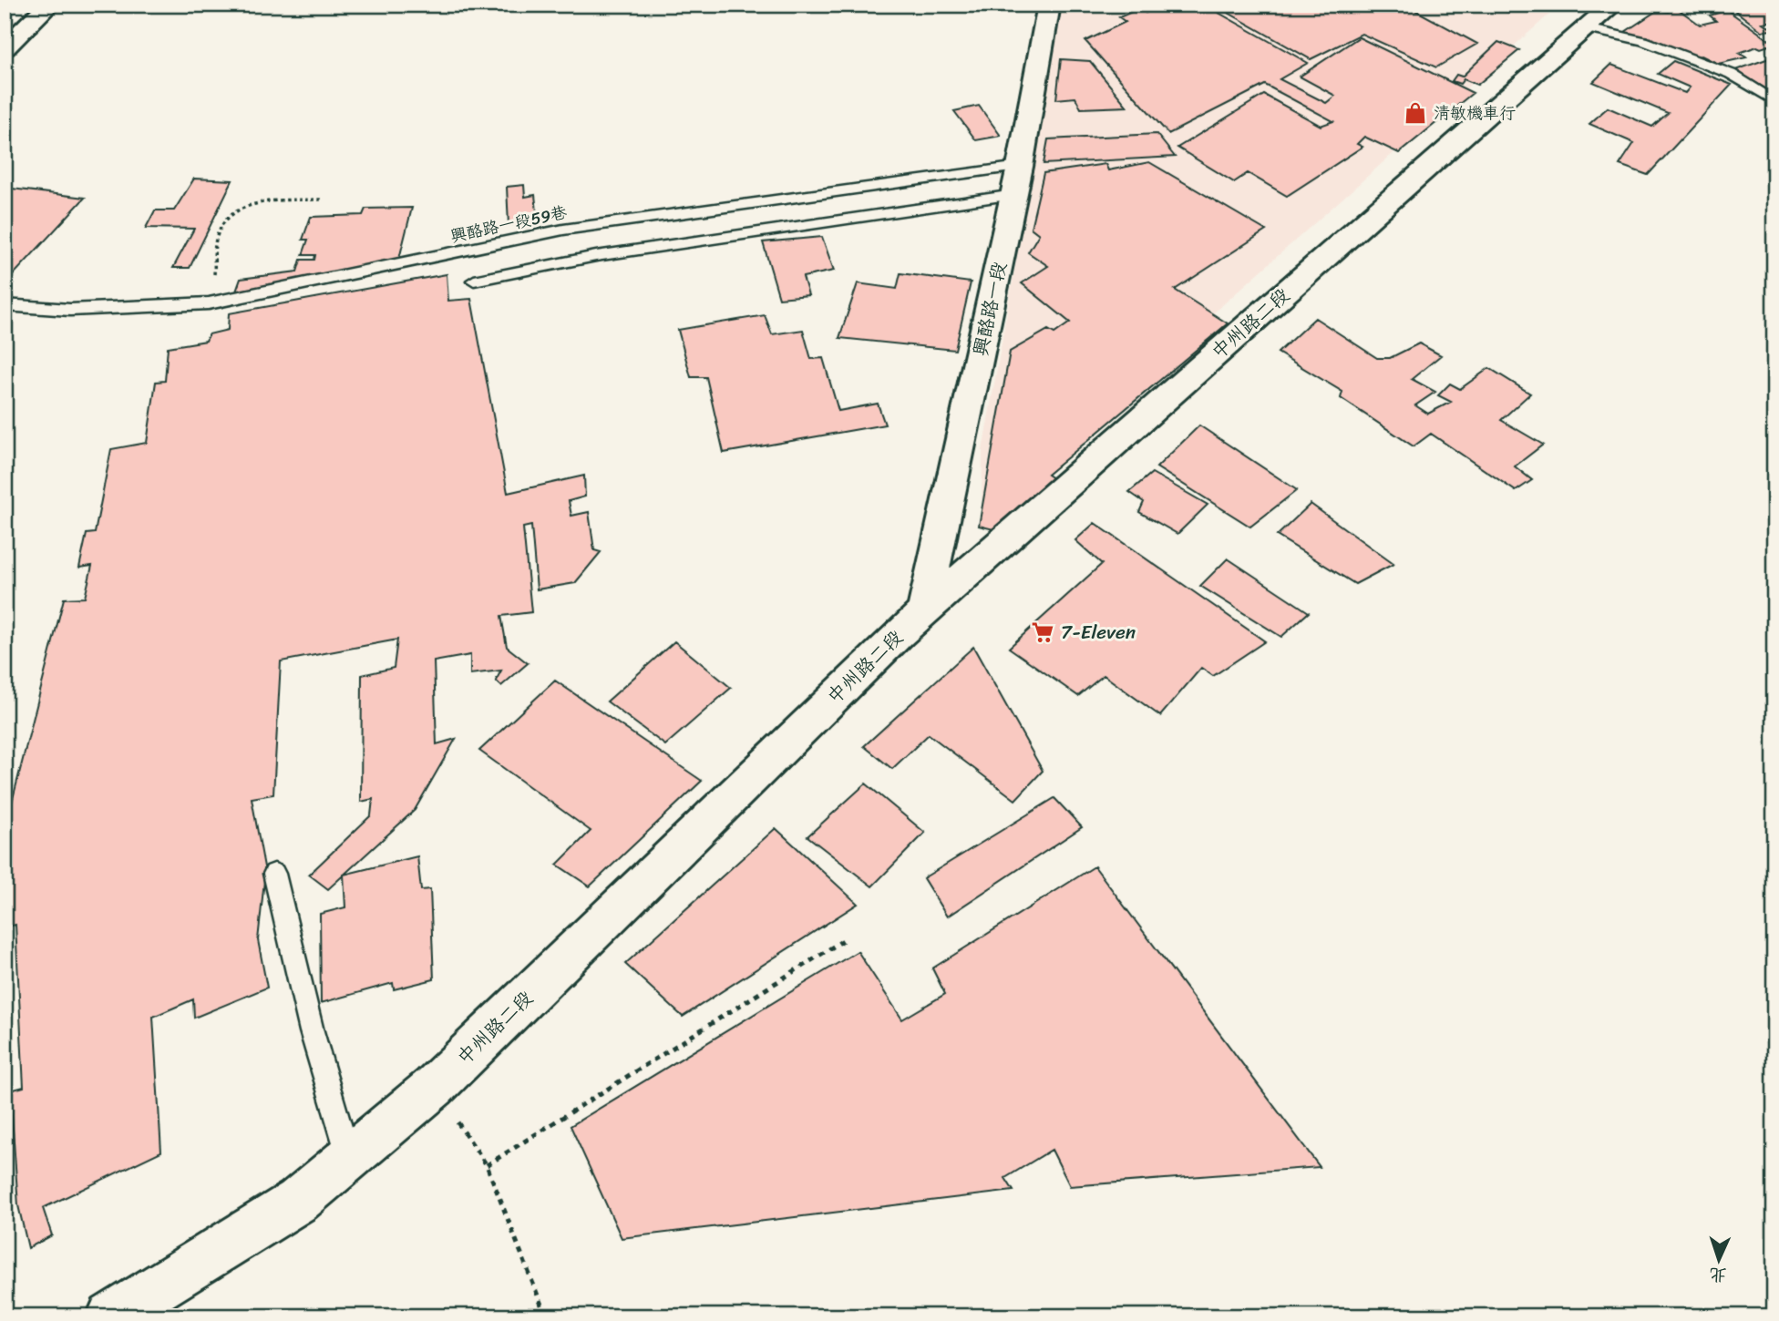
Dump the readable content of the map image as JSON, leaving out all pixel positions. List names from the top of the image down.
{
  "streets": {
    "street": ["興酪路一段", "中州路二段"],
    "lane": ["興酪路一段59巷"]
  },
  "crossings": [
    ["興酪路一段59巷", "興酪路一段"],
    ["興酪路一段", "中州路二段"]
  ],
  "places": {
    "shop": ["清敏機車行"],
    "supermarket": ["7-Eleven"]
  },
  "north": "bottom"
}
